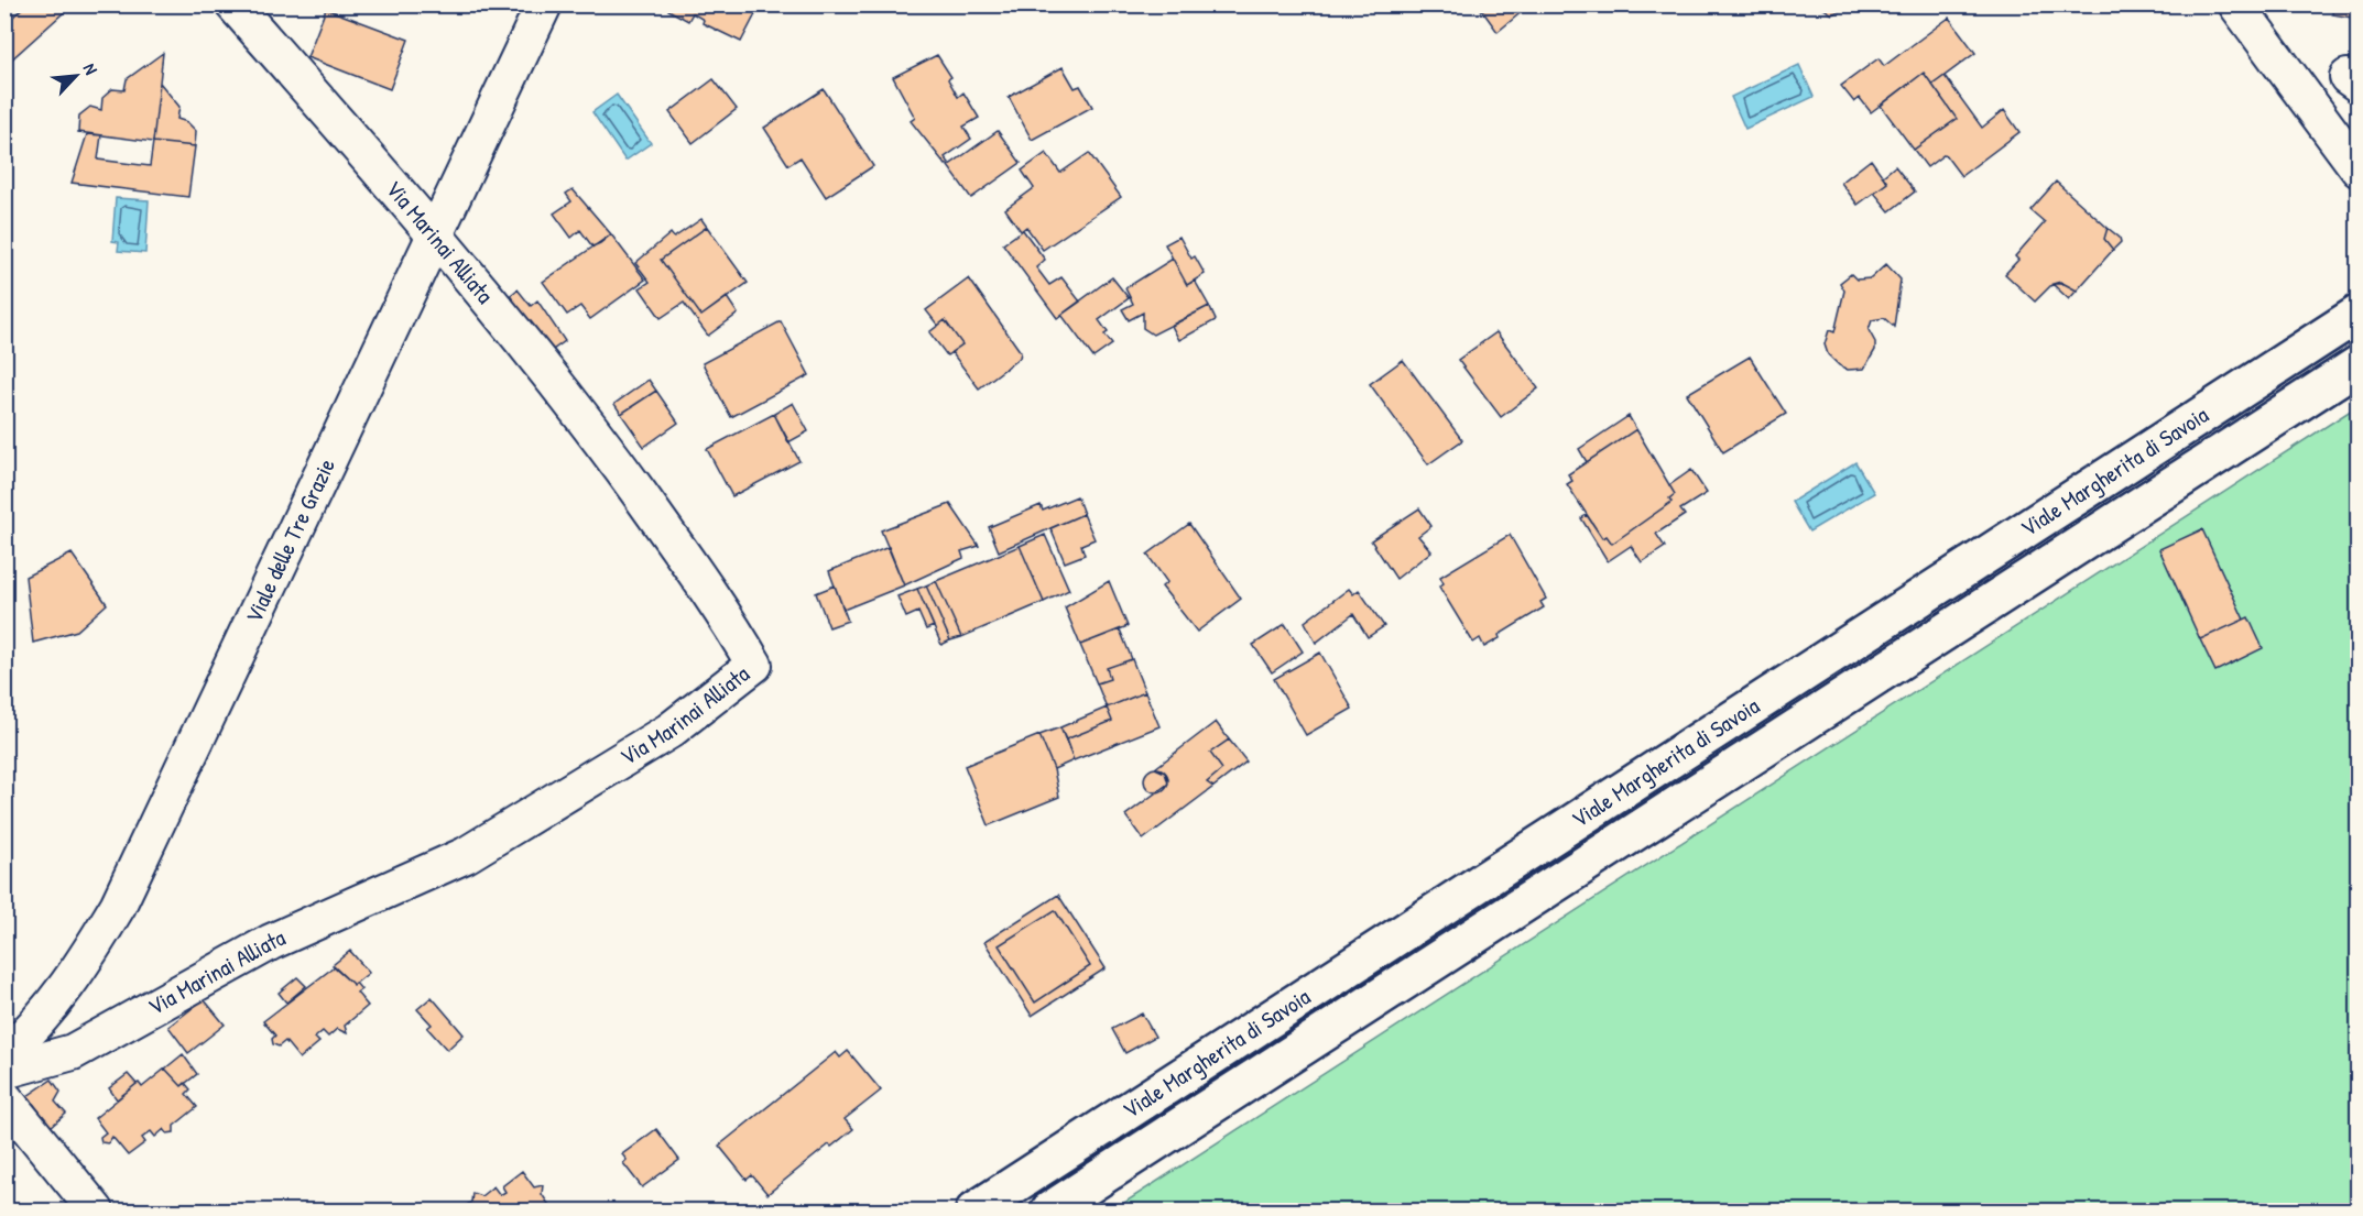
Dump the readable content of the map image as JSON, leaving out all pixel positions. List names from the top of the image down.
{
  "streets": {
    "street": ["Via Marinai Alliata", "Viale Margherita di Savoia", "Viale delle Tre Grazie"]
  },
  "crossings": [
    ["Via Marinai Alliata", "Viale delle Tre Grazie"]
  ],
  "north": "top right"
}
